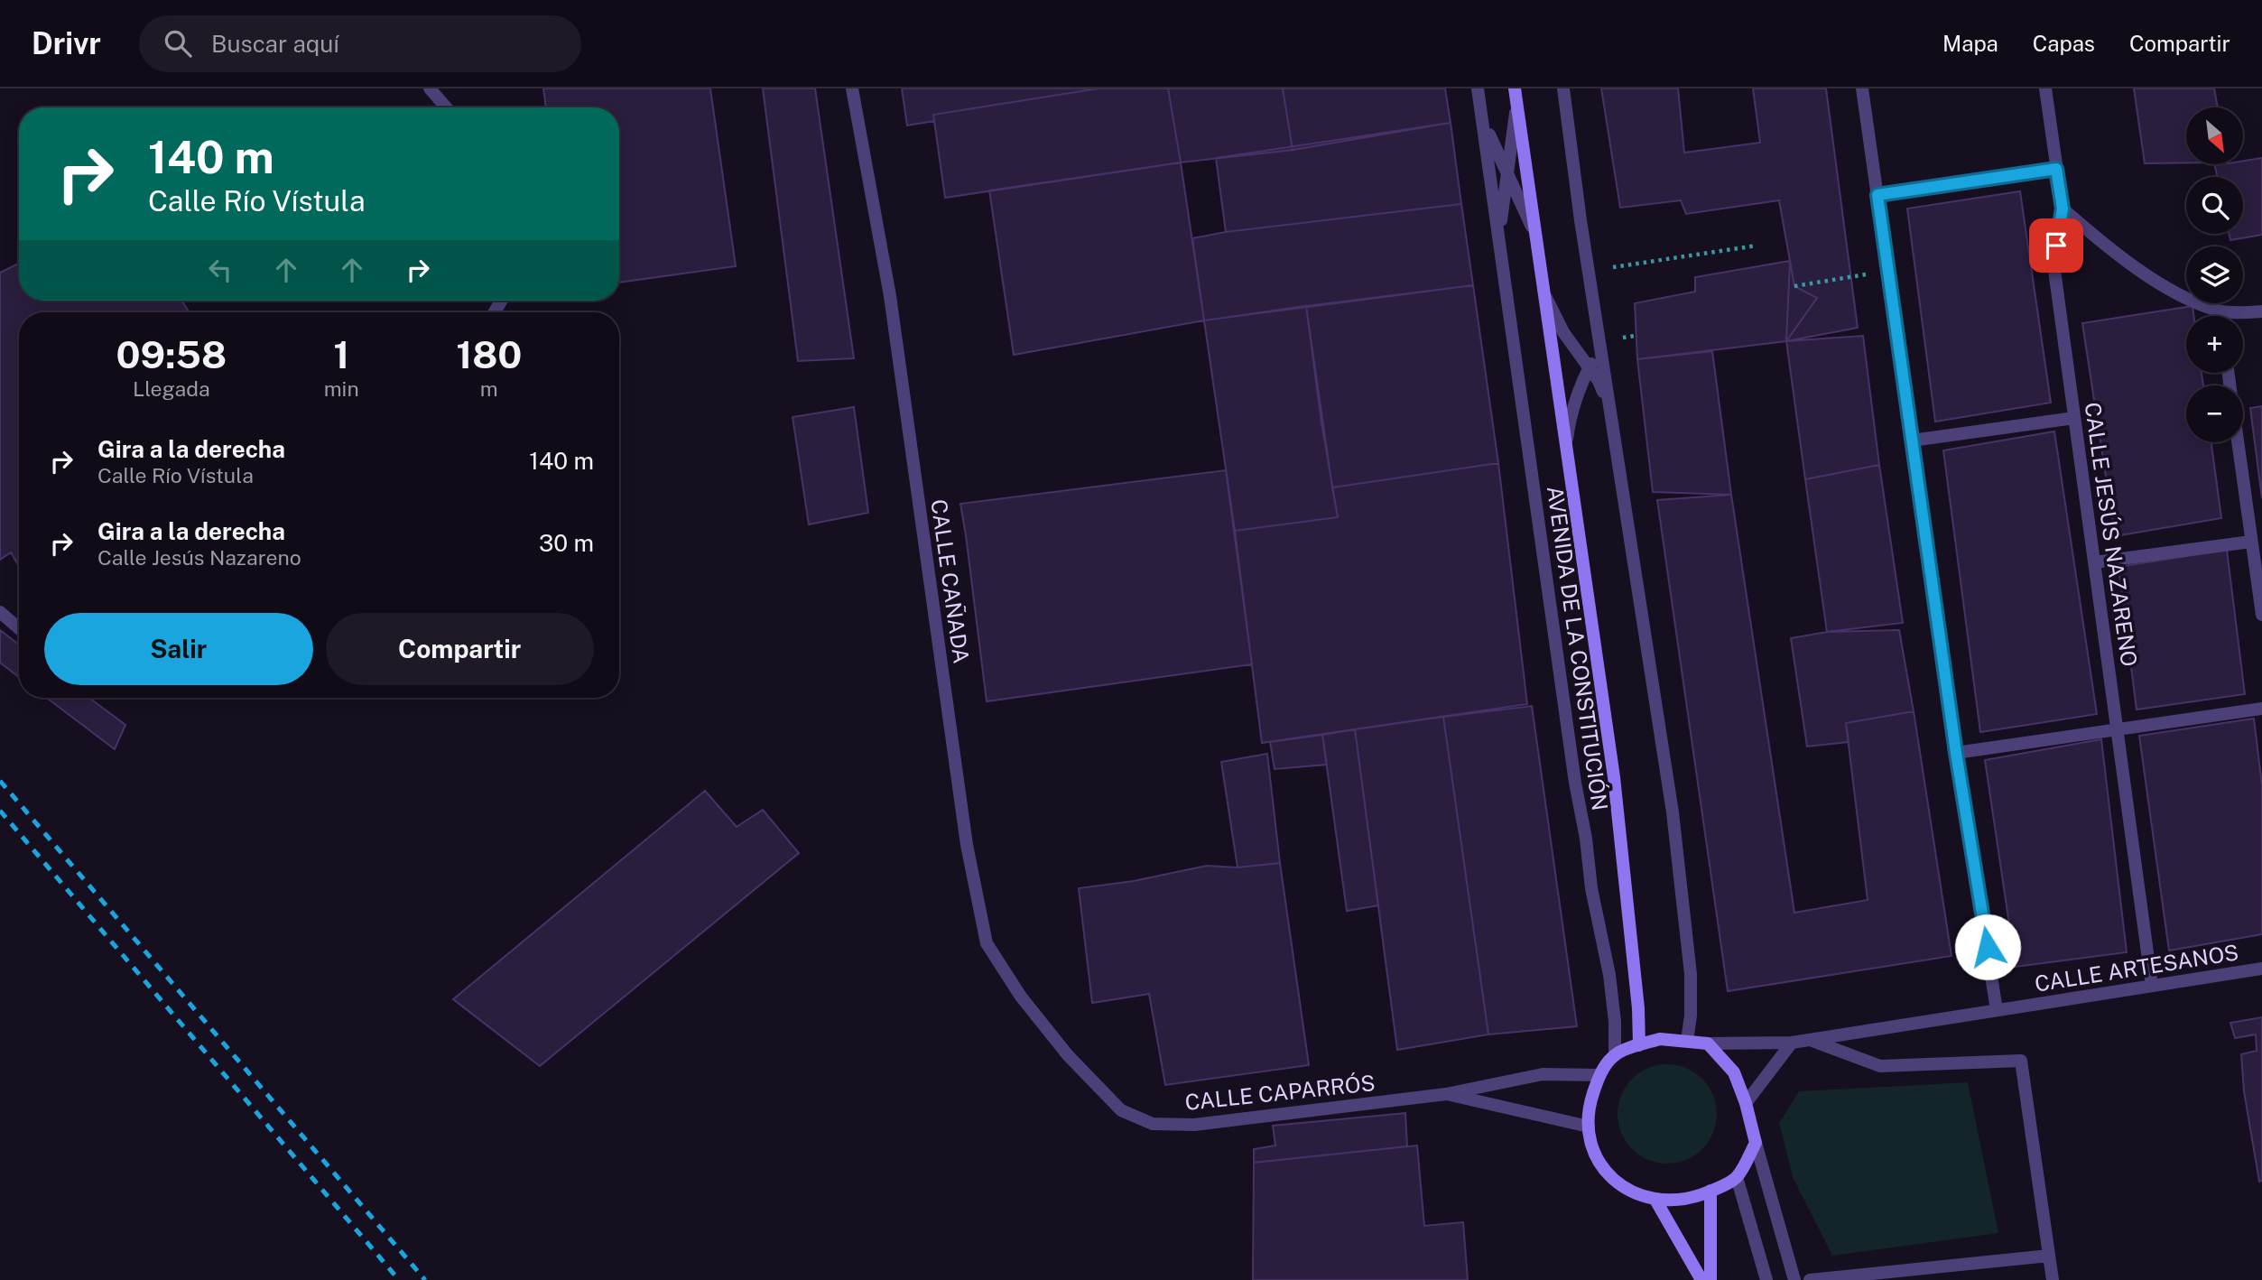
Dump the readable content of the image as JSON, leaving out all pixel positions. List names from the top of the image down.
{
  "streets": {
    "main road": ["AVENIDA DE LA CONSTITUCIÓN"],
    "street": [
      "CALLE JESÚS NAZARENO",
      "CALLE CAÑADA",
      "CALLE ARTESANOS",
      "CALLE CAPARRÓS"
    ]
  },
  "crossings": [
    ["CALLE JESÚS NAZARENO", "CALLE ARTESANOS"],
    ["CALLE CAÑADA", "CALLE CAPARRÓS"],
    ["AVENIDA DE LA CONSTITUCIÓN", "CALLE ARTESANOS"],
    ["AVENIDA DE LA CONSTITUCIÓN", "CALLE CAPARRÓS"],
    ["CALLE ARTESANOS", "CALLE CAPARRÓS"]
  ],
  "north": "bottom right",
  "page": {
    "header": "Drivr",
    "search": "Buscar aquí",
    "nav": ["Mapa", "Capas", "Compartir"],
    "map_buttons": ["+", "−"],
    "turn": ["140 m", "Calle Río Vístula"],
    "eta": [
      "09:58",
      "Llegada",
      "1",
      "min",
      "180",
      "m"
    ],
    "list": [
      {
        "name": "Gira a la derecha",
        "note": "Calle Río Vístula",
        "value": "140 m"
      },
      {
        "name": "Gira a la derecha",
        "note": "Calle Jesús Nazareno",
        "value": "30 m"
      }
    ],
    "buttons": ["Salir", "Compartir"]
  }
}
